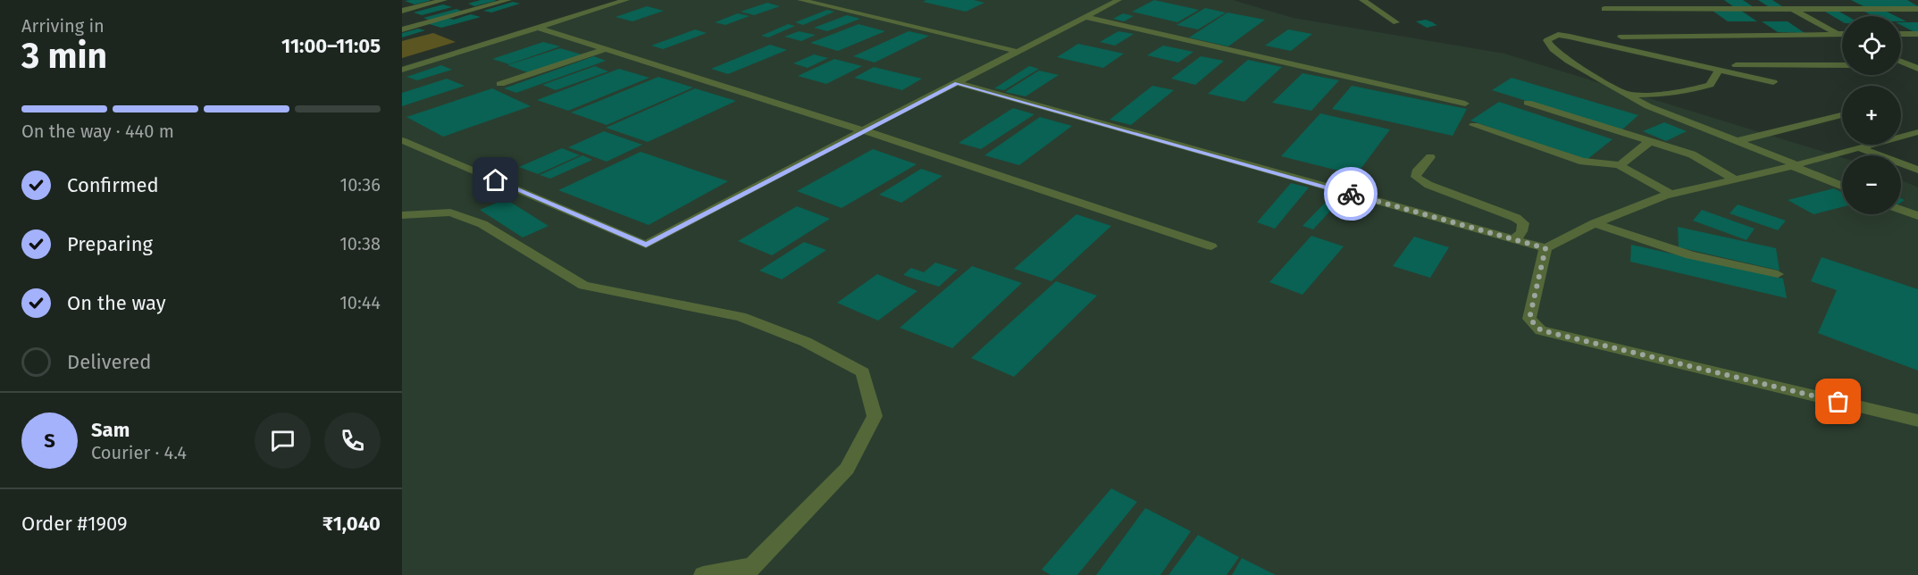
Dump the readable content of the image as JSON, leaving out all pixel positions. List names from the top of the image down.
{
  "page": {
    "heading": ["3 min", "Arriving in", "11:00–11:05"],
    "panel": [
      "Sam",
      "Courier · 4.4",
      "Order #1909",
      "₹1,040"
    ],
    "map_buttons": ["+", "−"],
    "bar": "On the way · 440 m",
    "list": [
      ["Confirmed", "10:36"],
      ["Preparing", "10:38"],
      ["On the way", "10:44"],
      "Delivered"
    ],
    "round": "S"
  }
}
